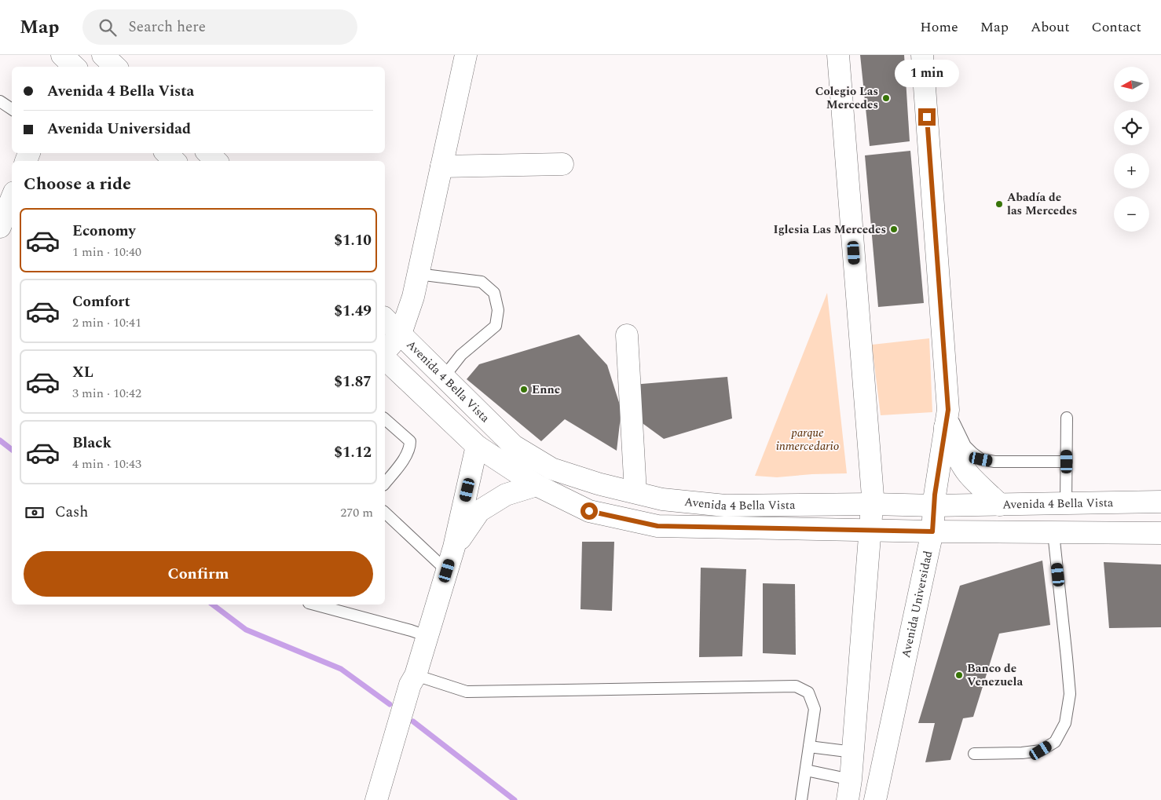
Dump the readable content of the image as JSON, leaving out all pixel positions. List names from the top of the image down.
{
  "streets": {
    "street": ["Avenida 4 Bella Vista", "Avenida Universidad"]
  },
  "crossings": [
    ["Avenida 4 Bella Vista", "Avenida Universidad"]
  ],
  "parks": ["parque inmercedario"],
  "places": [
    "Colegio Las Mercedes",
    "Abadía de las Mercedes",
    "Iglesia Las Mercedes",
    "Enne",
    "Banco de Venezuela"
  ],
  "north": "left",
  "page": {
    "header": "Map",
    "search": "Search here",
    "nav": [
      "Home",
      "Map",
      "About",
      "Contact"
    ],
    "bubble": "1 min",
    "map_buttons": ["+", "−"],
    "banner": ["Avenida 4 Bella Vista", "Avenida Universidad"],
    "heading": "Choose a ride",
    "list": [
      {
        "name": "Economy",
        "note": "1 min · 10:40",
        "value": "$1.10"
      },
      {
        "name": "Comfort",
        "note": "2 min · 10:41",
        "value": "$1.49"
      },
      {
        "name": "XL",
        "note": "3 min · 10:42",
        "value": "$1.87"
      },
      {
        "name": "Black",
        "note": "4 min · 10:43",
        "value": "$1.12"
      }
    ],
    "pay": ["Cash", "270 m"],
    "buttons": "Confirm"
  }
}
